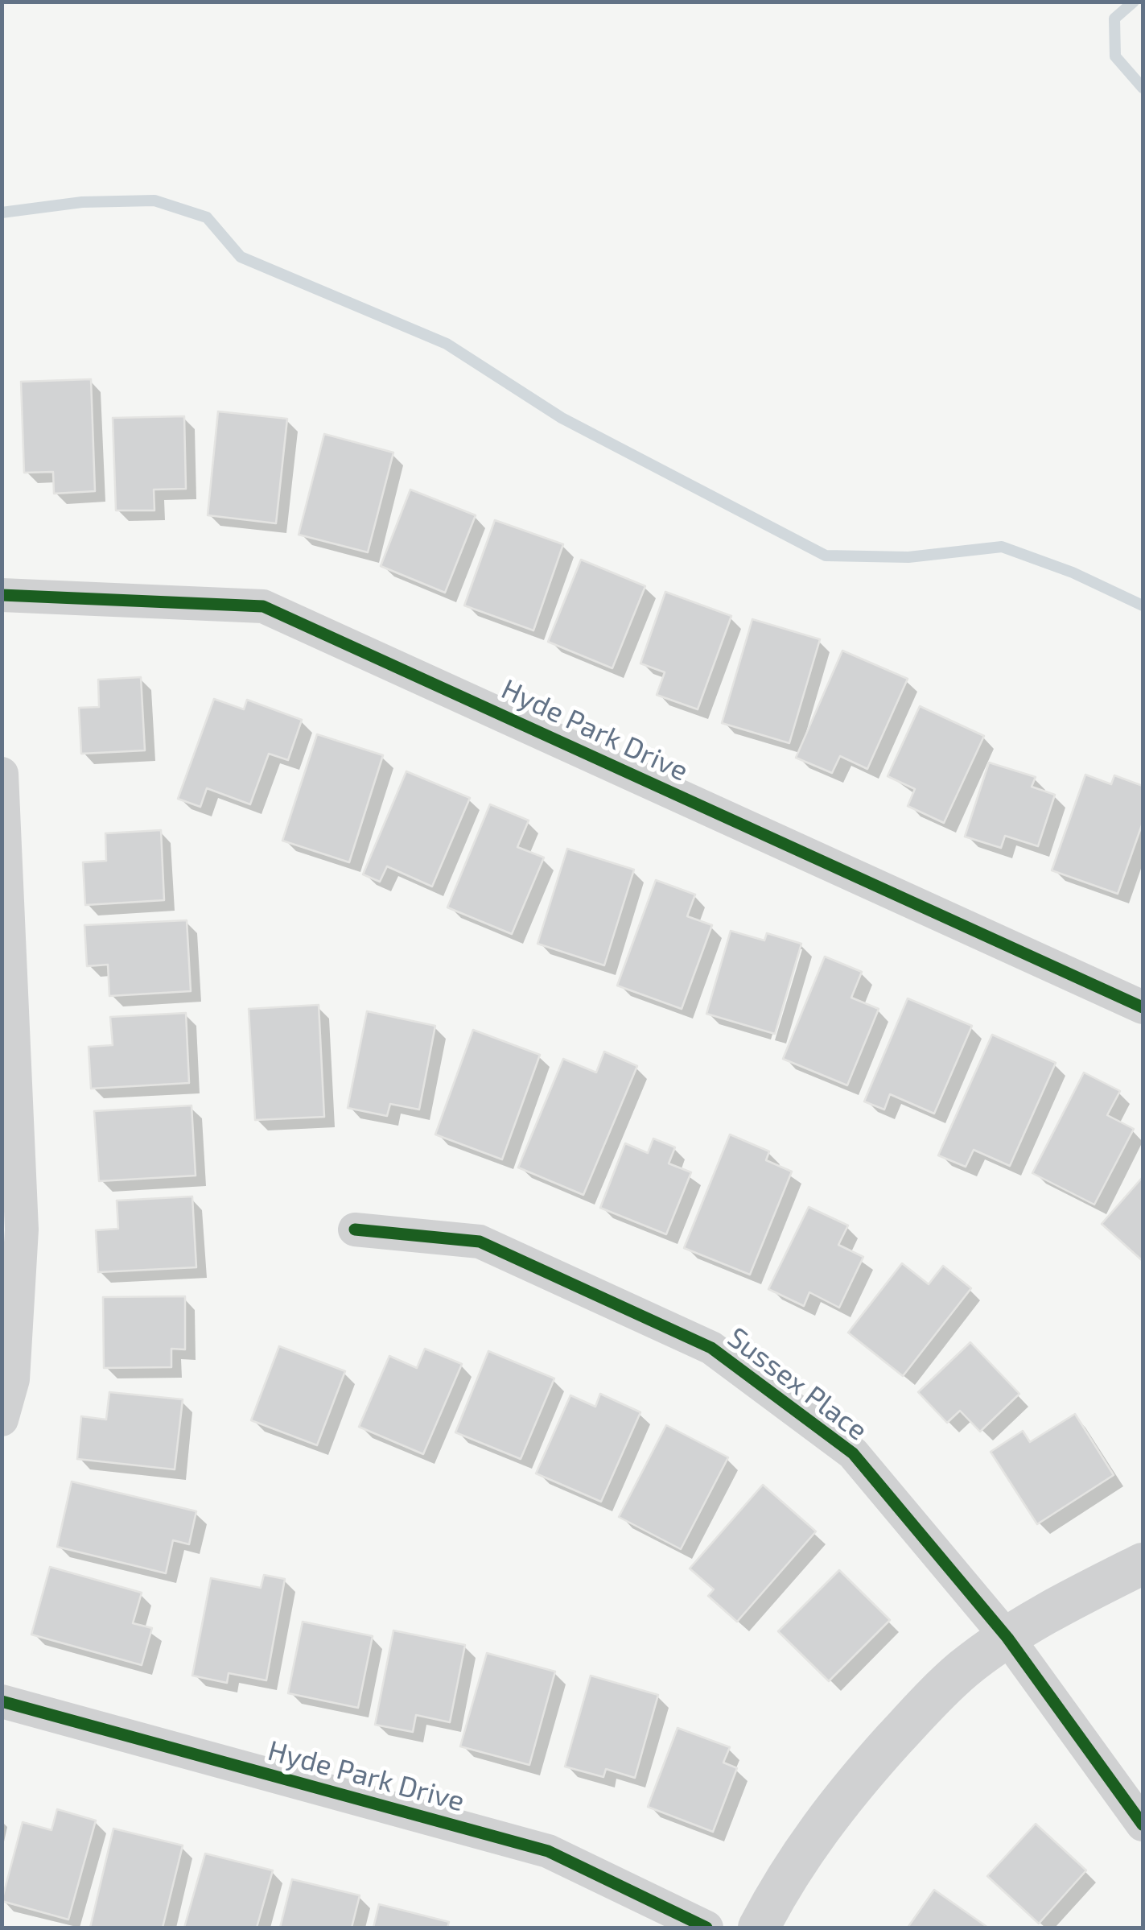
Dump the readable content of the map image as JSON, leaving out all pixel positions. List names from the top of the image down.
{
  "streets": {
    "street": ["Hyde Park Drive", "Sussex Place"]
  }
}
